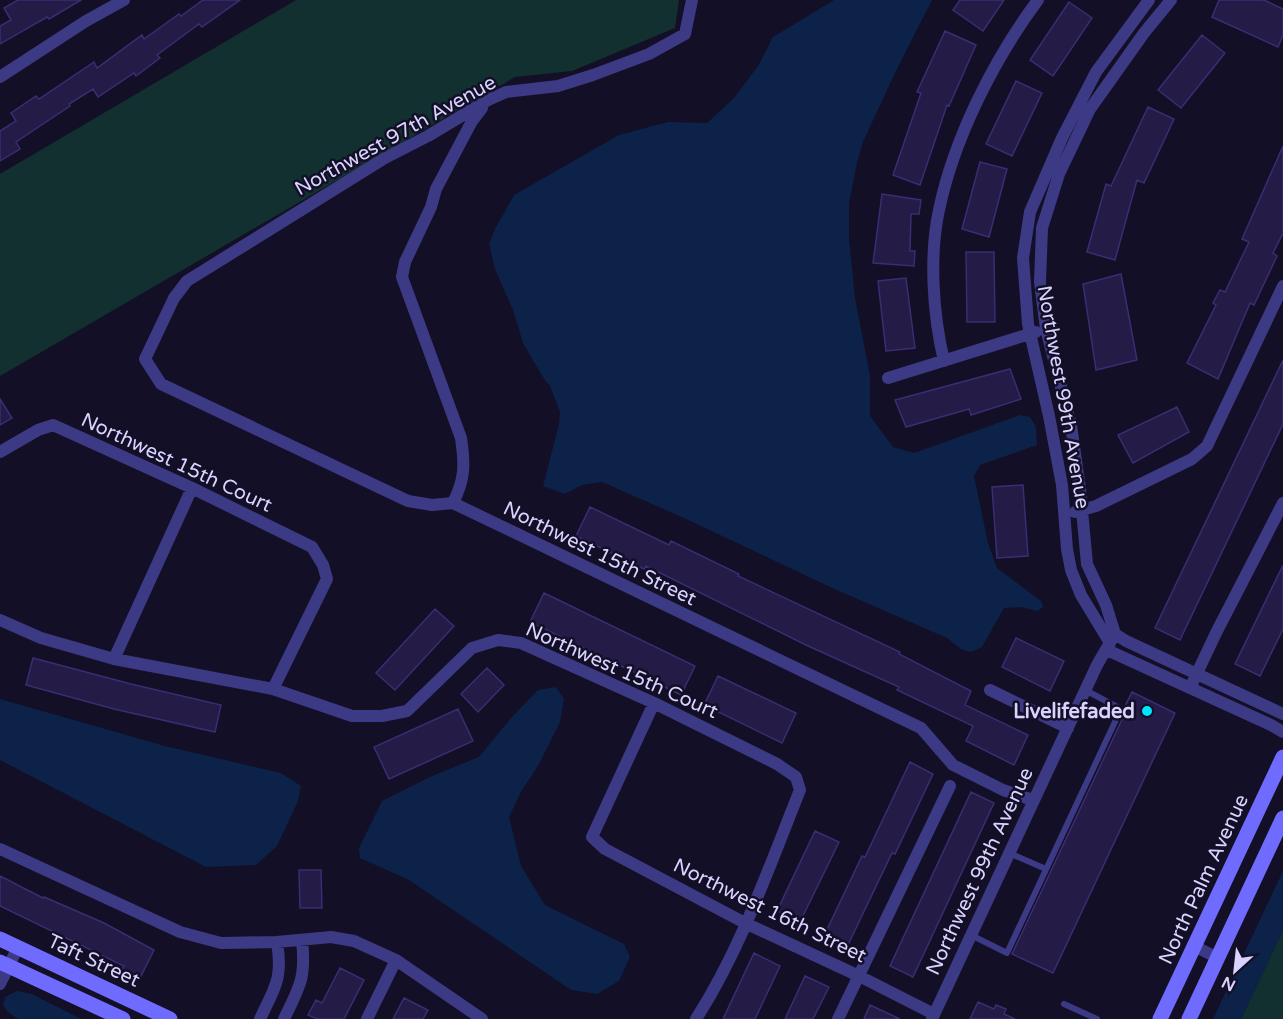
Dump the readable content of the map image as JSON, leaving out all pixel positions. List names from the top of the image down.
{
  "streets": {
    "main road": ["North Palm Avenue", "Taft Street"],
    "street": [
      "Northwest 97th Avenue",
      "Northwest 99th Avenue",
      "Northwest 15th Court",
      "Northwest 15th Street",
      "Northwest 16th Street"
    ]
  },
  "crossings": [
    ["Northwest 97th Avenue", "Northwest 15th Street"],
    ["Northwest 99th Avenue", "Northwest 15th Street"],
    ["Northwest 99th Avenue", "Northwest 16th Street"],
    ["Northwest 15th Court", "Northwest 16th Street"]
  ],
  "places": ["Livelifefaded"],
  "north": "bottom left"
}
